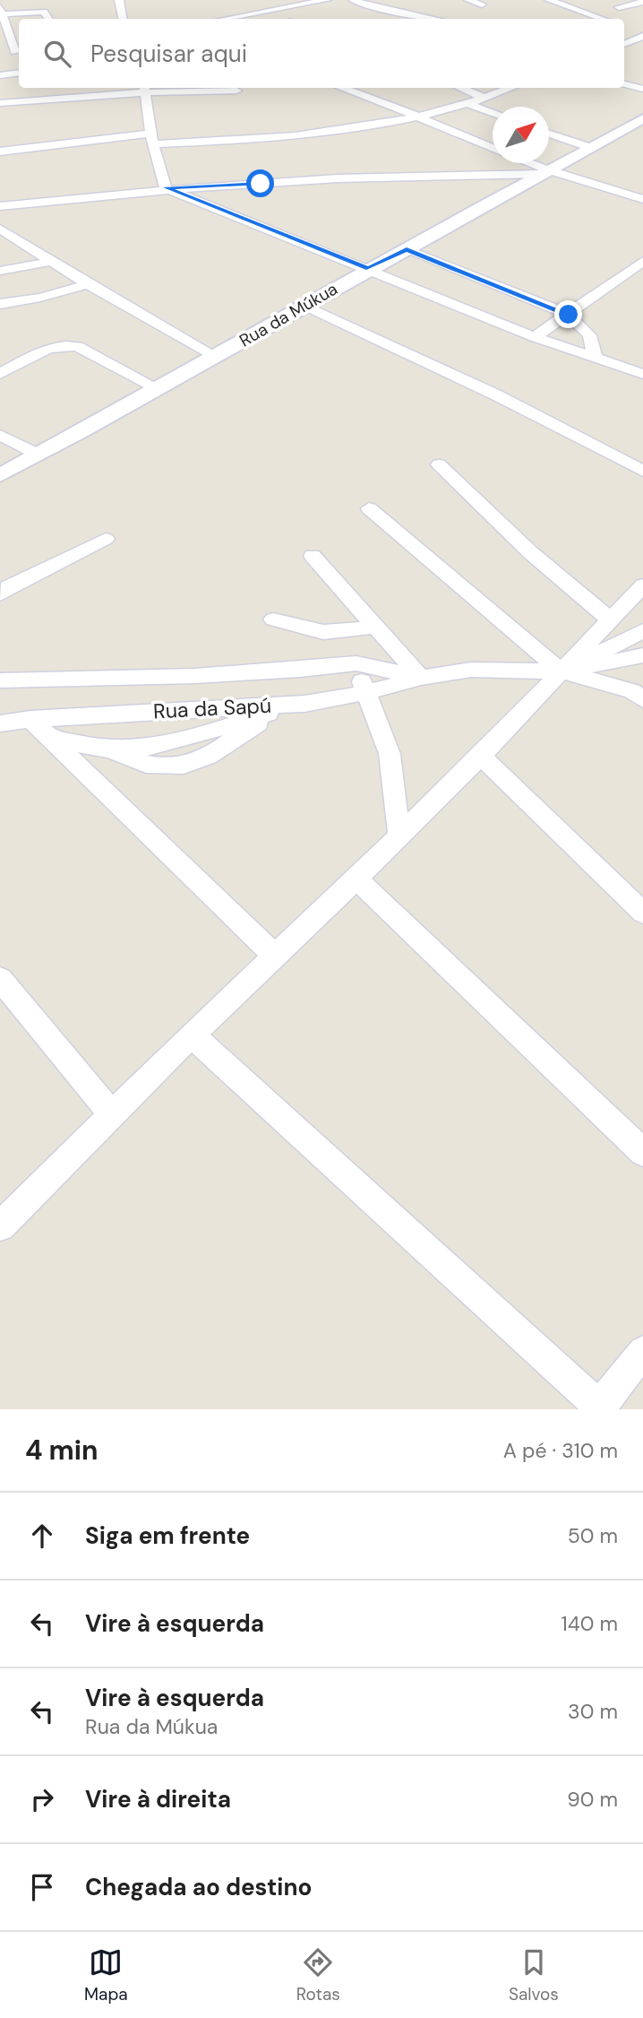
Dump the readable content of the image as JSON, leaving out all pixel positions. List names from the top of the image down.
{
  "streets": {
    "street": ["Rua da Múkua", "Rua da Sapú"]
  },
  "north": "top right",
  "page": {
    "search": "Pesquisar aqui",
    "heading": ["4 min", "A pé · 310 m"],
    "list": [
      ["Siga em frente", "50 m"],
      ["Vire à esquerda", "140 m"],
      ["Vire à esquerda", "Rua da Múkua", "30 m"],
      ["Vire à direita", "90 m"],
      "Chegada ao destino"
    ],
    "nav": ["Mapa", "Rotas", "Salvos"]
  }
}
